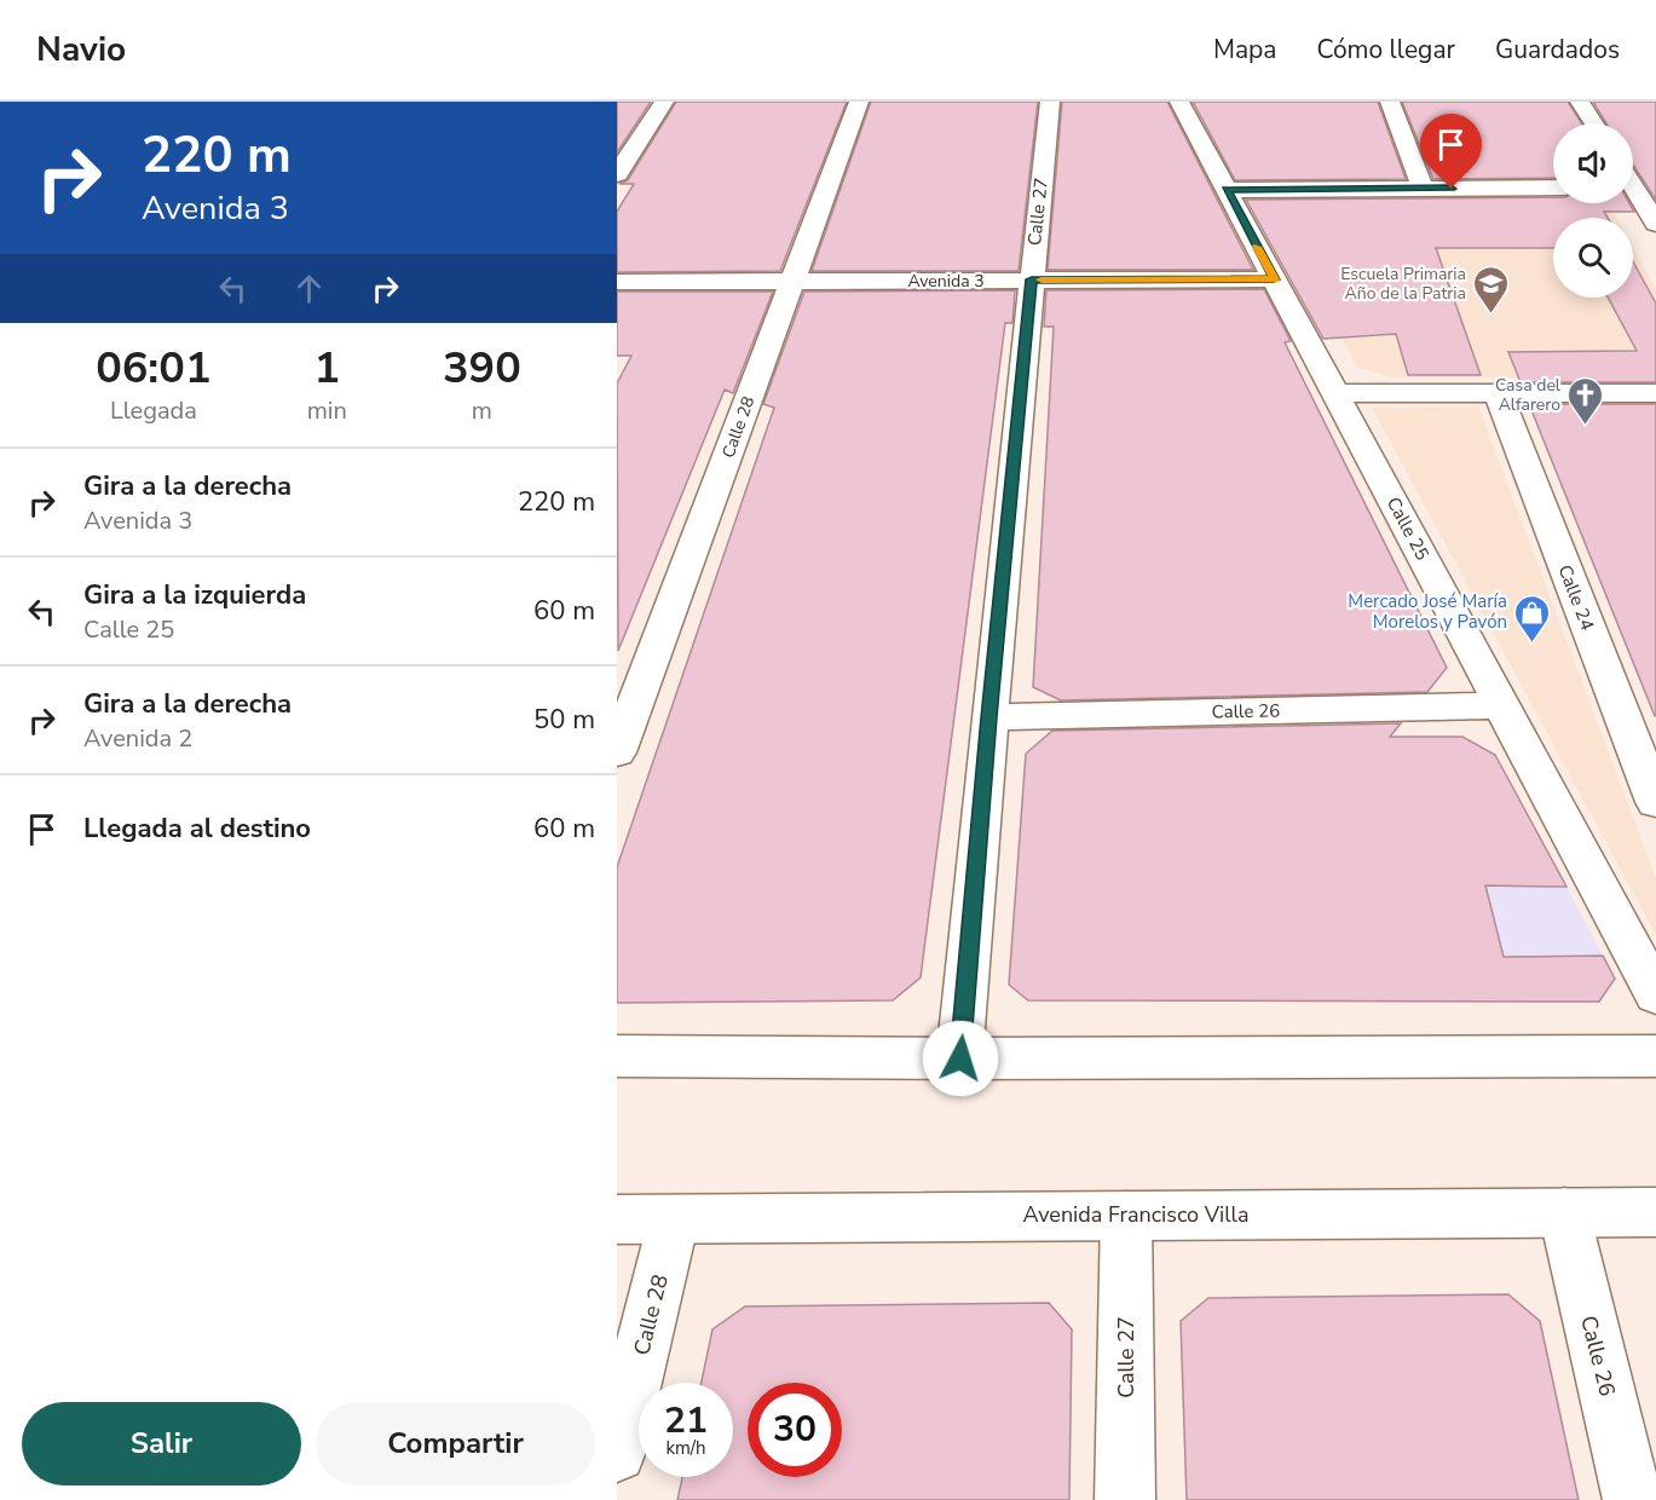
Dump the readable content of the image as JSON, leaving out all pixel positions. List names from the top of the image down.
{
  "streets": {
    "street": [
      "Calle 27",
      "Avenida 3",
      "Calle 28",
      "Calle 25",
      "Calle 24",
      "Calle 26",
      "Avenida Francisco Villa"
    ]
  },
  "crossings": [
    ["Calle 27", "Avenida 3"],
    ["Calle 27", "Calle 26"],
    ["Calle 27", "Avenida Francisco Villa"],
    ["Avenida 3", "Calle 28"],
    ["Avenida 3", "Calle 25"],
    ["Calle 28", "Avenida Francisco Villa"],
    ["Calle 25", "Calle 26"],
    ["Calle 26", "Avenida Francisco Villa"]
  ],
  "places": {
    "school or university": ["Escuela Primaria Año de la Patria"],
    "church": ["Casa del Alfarero"],
    "shop": ["Mercado José María Morelos y Pavón"]
  },
  "page": {
    "header": "Navio",
    "nav": ["Mapa", "Cómo llegar", "Guardados"],
    "turn": ["220 m", "Avenida 3"],
    "eta": [
      "06:01",
      "Llegada",
      "1",
      "min",
      "390",
      "m"
    ],
    "list": [
      {
        "name": "Gira a la derecha",
        "note": "Avenida 3",
        "value": "220 m"
      },
      {
        "name": "Gira a la izquierda",
        "note": "Calle 25",
        "value": "60 m"
      },
      {
        "name": "Gira a la derecha",
        "note": "Avenida 2",
        "value": "50 m"
      },
      {
        "name": "Llegada al destino",
        "value": "60 m"
      }
    ],
    "speed": "21 km/h",
    "limit": "30",
    "buttons": ["Salir", "Compartir"]
  }
}
